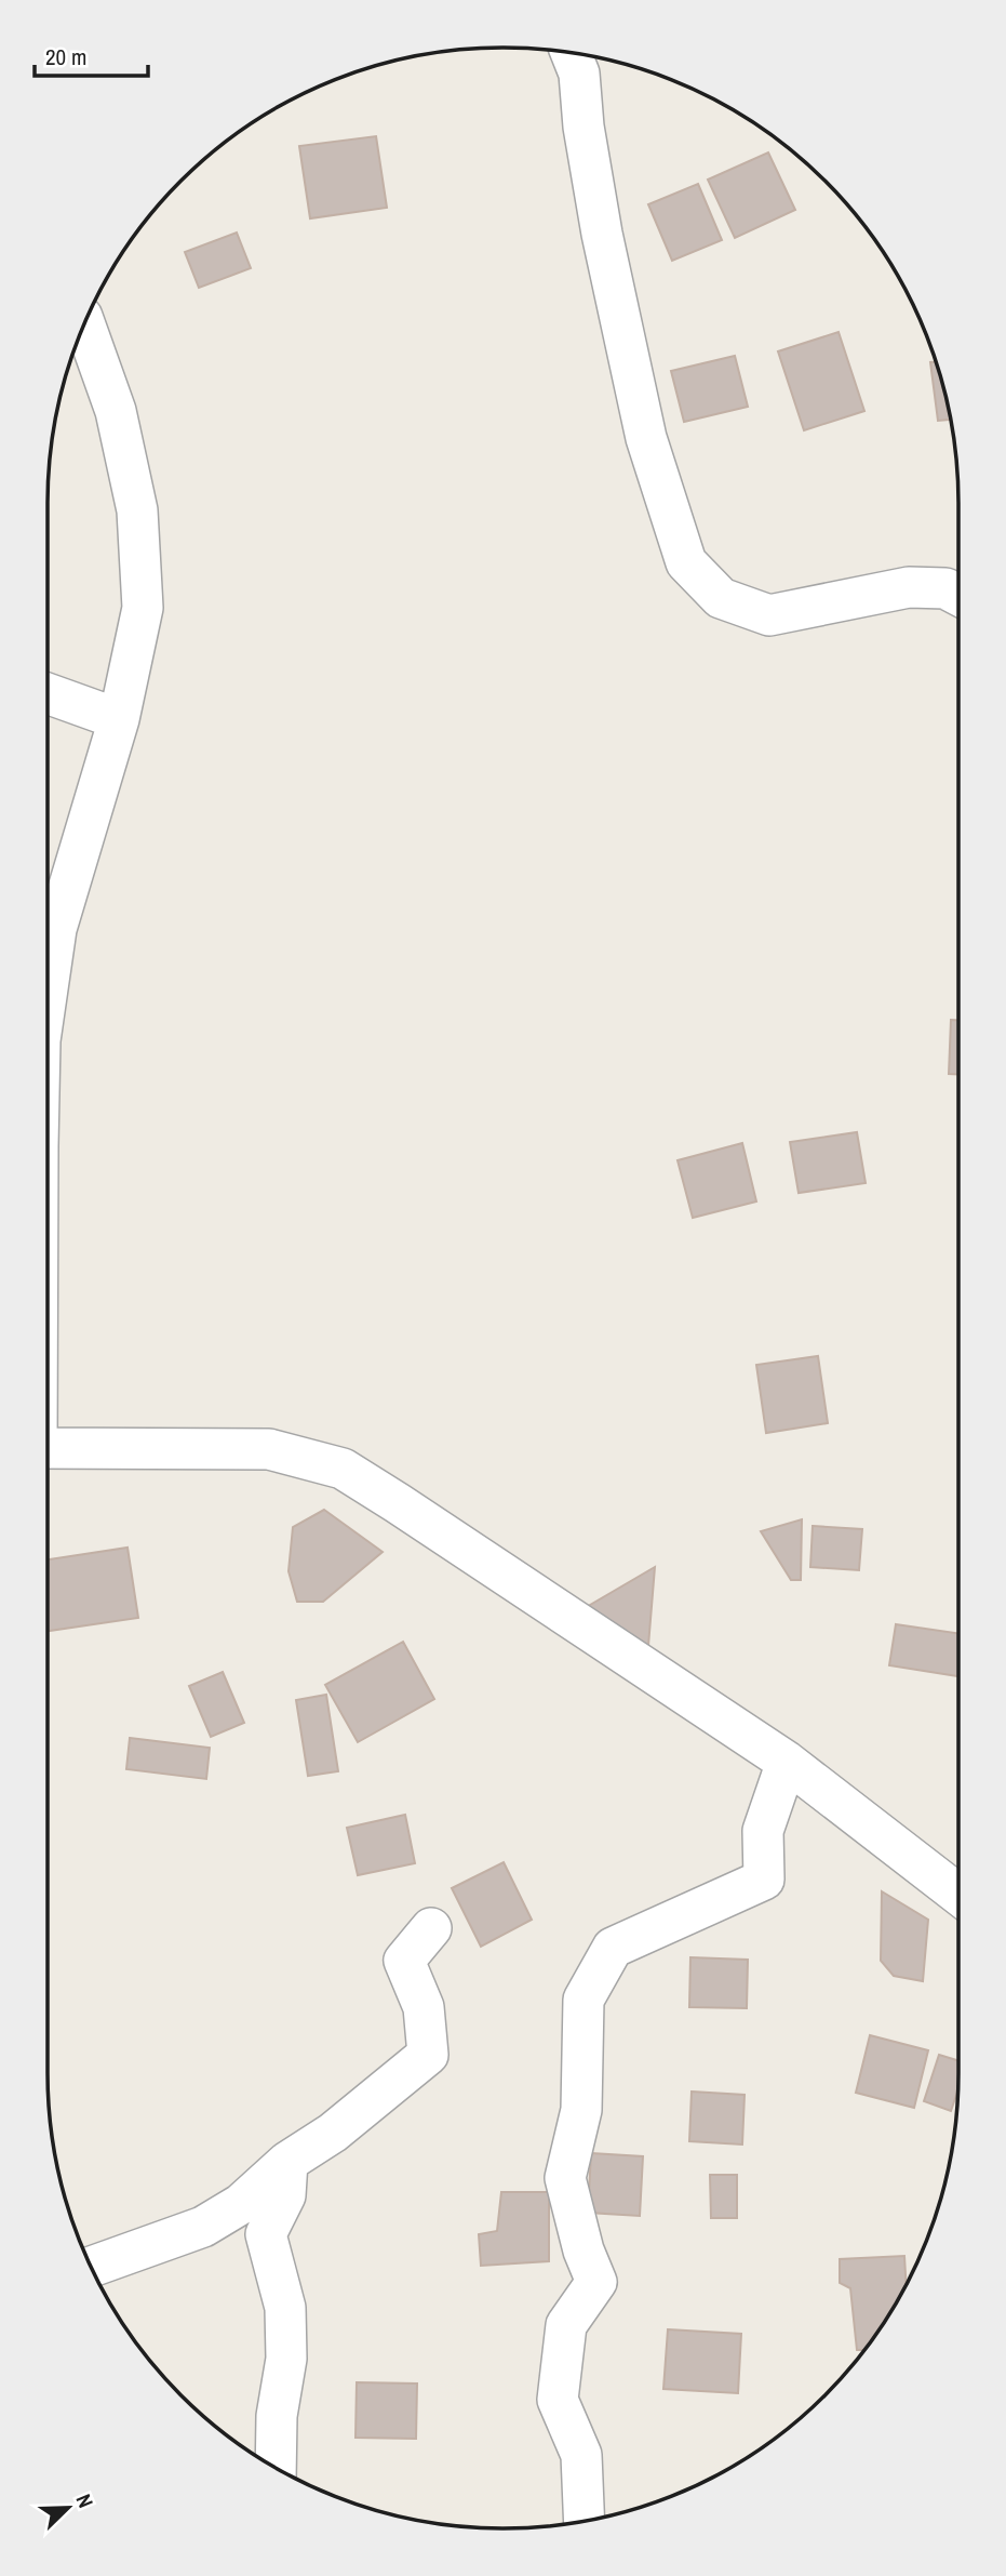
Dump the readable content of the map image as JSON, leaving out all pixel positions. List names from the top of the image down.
{
  "scale_bar": "20 m",
  "north": "top right"
}
